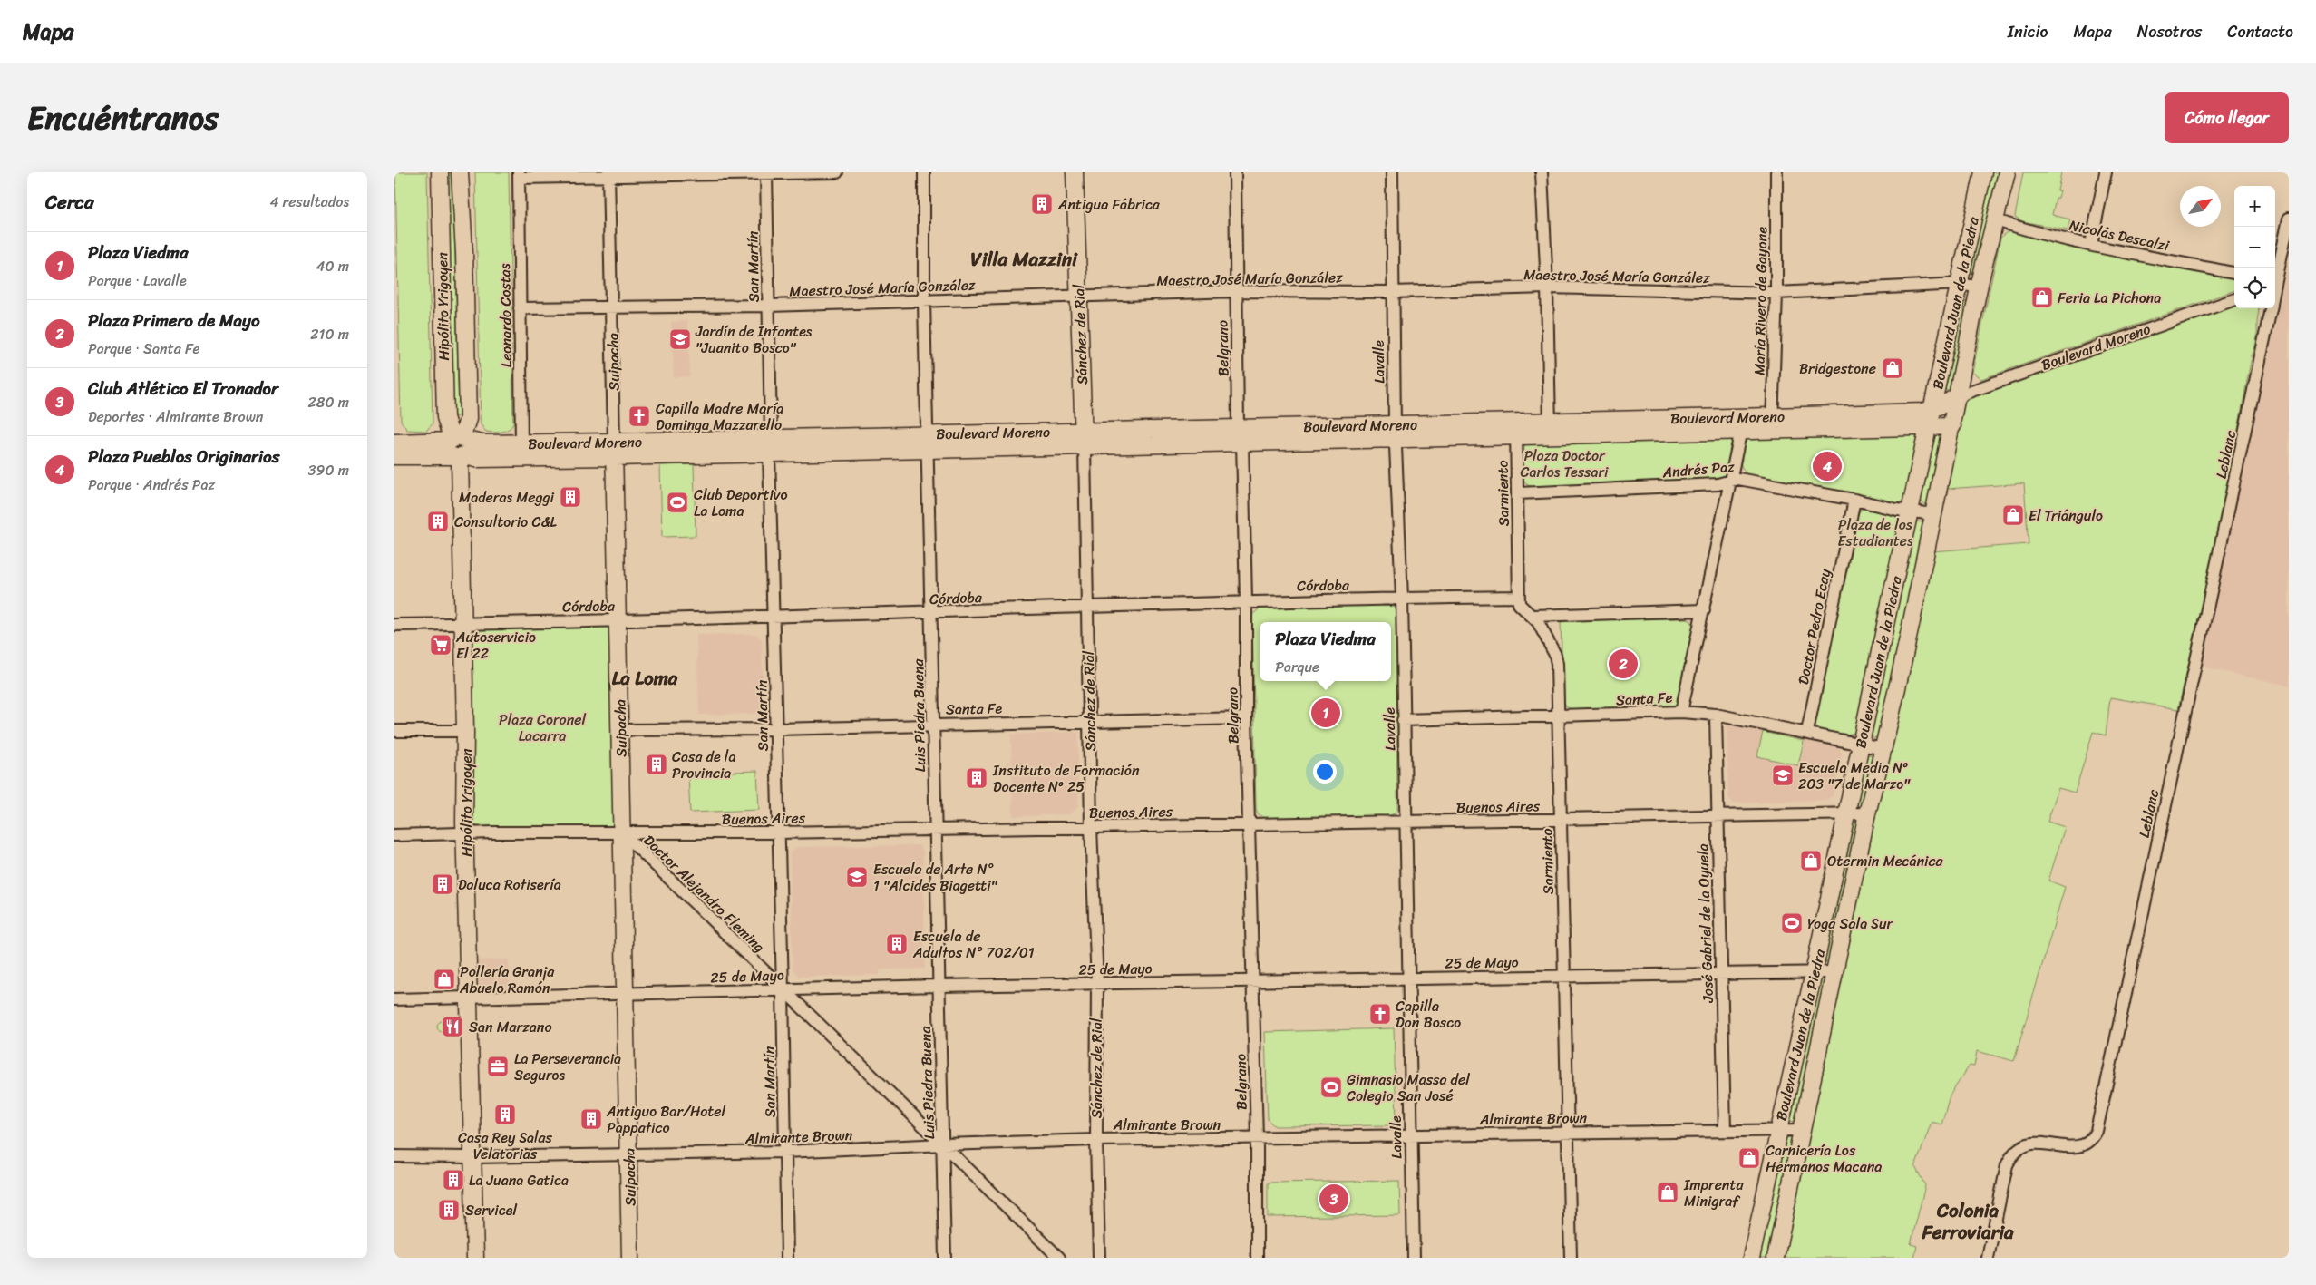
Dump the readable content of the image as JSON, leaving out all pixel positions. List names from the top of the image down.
{
  "streets": {
    "main road": [
      "Boulevard Juan de la Piedra",
      "Hipólito Yrigoyen",
      "Sánchez de Rial",
      "Boulevard Moreno",
      "Suipacha"
    ],
    "street": [
      "Nicolás Descalzi",
      "San Martín",
      "Maestro José María González",
      "María Rivero de Gayone",
      "Leonardo Costas",
      "Belgrano",
      "Lavalle",
      "Leblanc",
      "Andrés Paz",
      "Sarmiento",
      "Córdoba",
      "Doctor Pedro Ecay",
      "Santa Fe",
      "Luis Piedra Buena",
      "Buenos Aires",
      "Doctor Alejandro Fleming",
      "José Gabriel de la Oyuela",
      "25 de Mayo",
      "Almirante Brown"
    ]
  },
  "crossings": [
    ["Nicolás Descalzi", "Boulevard Juan de la Piedra"],
    ["San Martín", "Maestro José María González"],
    ["San Martín", "Boulevard Moreno"],
    ["San Martín", "Córdoba"],
    ["San Martín", "Santa Fe"],
    ["San Martín", "Buenos Aires"],
    ["San Martín", "Doctor Alejandro Fleming"],
    ["San Martín", "25 de Mayo"],
    ["San Martín", "Almirante Brown"],
    ["Maestro José María González", "María Rivero de Gayone"],
    ["Maestro José María González", "Boulevard Juan de la Piedra"],
    ["Maestro José María González", "Leonardo Costas"],
    ["Maestro José María González", "Sánchez de Rial"],
    ["Maestro José María González", "Belgrano"],
    ["Maestro José María González", "Suipacha"],
    ["Maestro José María González", "Lavalle"],
    ["Maestro José María González", "Luis Piedra Buena"],
    ["María Rivero de Gayone", "Boulevard Moreno"],
    ["Boulevard Juan de la Piedra", "Boulevard Moreno"],
    ["Boulevard Juan de la Piedra", "Andrés Paz"],
    ["Boulevard Juan de la Piedra", "Santa Fe"],
    ["Boulevard Juan de la Piedra", "Buenos Aires"],
    ["Boulevard Juan de la Piedra", "25 de Mayo"],
    ["Boulevard Juan de la Piedra", "Almirante Brown"],
    ["Hipólito Yrigoyen", "Boulevard Moreno"],
    ["Hipólito Yrigoyen", "Córdoba"],
    ["Hipólito Yrigoyen", "Buenos Aires"],
    ["Hipólito Yrigoyen", "25 de Mayo"],
    ["Hipólito Yrigoyen", "Almirante Brown"],
    ["Leonardo Costas", "Boulevard Moreno"],
    ["Sánchez de Rial", "Boulevard Moreno"],
    ["Sánchez de Rial", "Córdoba"],
    ["Sánchez de Rial", "Santa Fe"],
    ["Sánchez de Rial", "Buenos Aires"],
    ["Sánchez de Rial", "25 de Mayo"],
    ["Sánchez de Rial", "Almirante Brown"],
    ["Boulevard Moreno", "Belgrano"],
    ["Boulevard Moreno", "Suipacha"],
    ["Boulevard Moreno", "Lavalle"],
    ["Boulevard Moreno", "Sarmiento"],
    ["Boulevard Moreno", "Luis Piedra Buena"],
    ["Belgrano", "Córdoba"],
    ["Belgrano", "Santa Fe"],
    ["Belgrano", "Buenos Aires"],
    ["Belgrano", "25 de Mayo"],
    ["Belgrano", "Almirante Brown"],
    ["Suipacha", "Córdoba"],
    ["Suipacha", "Santa Fe"],
    ["Suipacha", "Buenos Aires"],
    ["Suipacha", "Doctor Alejandro Fleming"],
    ["Suipacha", "25 de Mayo"],
    ["Suipacha", "Almirante Brown"],
    ["Lavalle", "Córdoba"],
    ["Lavalle", "Santa Fe"],
    ["Lavalle", "Buenos Aires"],
    ["Lavalle", "25 de Mayo"],
    ["Lavalle", "Almirante Brown"],
    ["Andrés Paz", "Sarmiento"],
    ["Andrés Paz", "Doctor Pedro Ecay"],
    ["Sarmiento", "Córdoba"],
    ["Sarmiento", "Santa Fe"],
    ["Sarmiento", "Buenos Aires"],
    ["Sarmiento", "25 de Mayo"],
    ["Sarmiento", "Almirante Brown"],
    ["Córdoba", "Luis Piedra Buena"],
    ["Doctor Pedro Ecay", "Santa Fe"],
    ["Santa Fe", "Luis Piedra Buena"],
    ["Santa Fe", "José Gabriel de la Oyuela"],
    ["Luis Piedra Buena", "Buenos Aires"],
    ["Luis Piedra Buena", "Doctor Alejandro Fleming"],
    ["Luis Piedra Buena", "25 de Mayo"],
    ["Luis Piedra Buena", "Almirante Brown"],
    ["Buenos Aires", "Doctor Alejandro Fleming"],
    ["Buenos Aires", "José Gabriel de la Oyuela"],
    ["Doctor Alejandro Fleming", "25 de Mayo"],
    ["Doctor Alejandro Fleming", "Almirante Brown"],
    ["José Gabriel de la Oyuela", "25 de Mayo"],
    ["José Gabriel de la Oyuela", "Almirante Brown"]
  ],
  "districts": ["Villa Mazzini", "La Loma", "Colonia Ferroviaria"],
  "parks": ["Plaza Doctor Carlos Tessari", "Plaza de los Estudiantes", "Plaza Coronel Lacarra"],
  "places": {
    "building": [
      "Antigua Fábrica",
      "Maderas Meggi",
      "Consultorio C&L",
      "Casa de la Provincia",
      "Instituto de Formación Docente Nº 25",
      "Daluca Rotisería",
      "Escuela de Adultos N° 702/01",
      "Casa Rey Salas Velatorias",
      "Antiguo Bar/Hotel Pappatico",
      "La Juana Gatica",
      "Servicel"
    ],
    "shop": [
      "Feria La Pichona",
      "Bridgestone",
      "El Triángulo",
      "Otermin Mecánica",
      "Pollería Granja Abuelo Ramón",
      "Carnicería Los Hermanos Macana",
      "Imprenta Minigraf"
    ],
    "school or university": ["Jardín de Infantes \"Juanito Bosco\"", "Escuela Media Nº 203 \"7 de Marzo\"", "Escuela de Arte N° 1 \"Alcides Biagetti\""],
    "church": ["Capilla Madre María Dominga Mazzarello", "Capilla Don Bosco"],
    "sports": ["Club Deportivo La Loma", "Yoga Sala Sur", "Gimnasio Massa del Colegio San José"],
    "supermarket": ["Autoservicio El 22"],
    "restaurant": ["San Marzano"],
    "office": ["La Perseverancia Seguros"]
  },
  "north": "top right",
  "page": {
    "header": "Mapa",
    "nav": [
      "Inicio",
      "Mapa",
      "Nosotros",
      "Contacto"
    ],
    "title": "Encuéntranos",
    "buttons": "Cómo llegar",
    "heading": ["Cerca", "4 resultados"],
    "map_buttons": ["+", "−"],
    "list": [
      {
        "mark": "1",
        "name": "Plaza Viedma",
        "note": "Parque · Lavalle",
        "value": "40 m"
      },
      {
        "mark": "2",
        "name": "Plaza Primero de Mayo",
        "note": "Parque · Santa Fe",
        "value": "210 m"
      },
      {
        "mark": "3",
        "name": "Club Atlético El Tronador",
        "note": "Deportes · Almirante Brown",
        "value": "280 m"
      },
      {
        "mark": "4",
        "name": "Plaza Pueblos Originarios",
        "note": "Parque · Andrés Paz",
        "value": "390 m"
      }
    ],
    "pins": [
      "4",
      "2",
      "1",
      "3"
    ],
    "popup": ["Plaza Viedma", "Parque"]
  }
}
